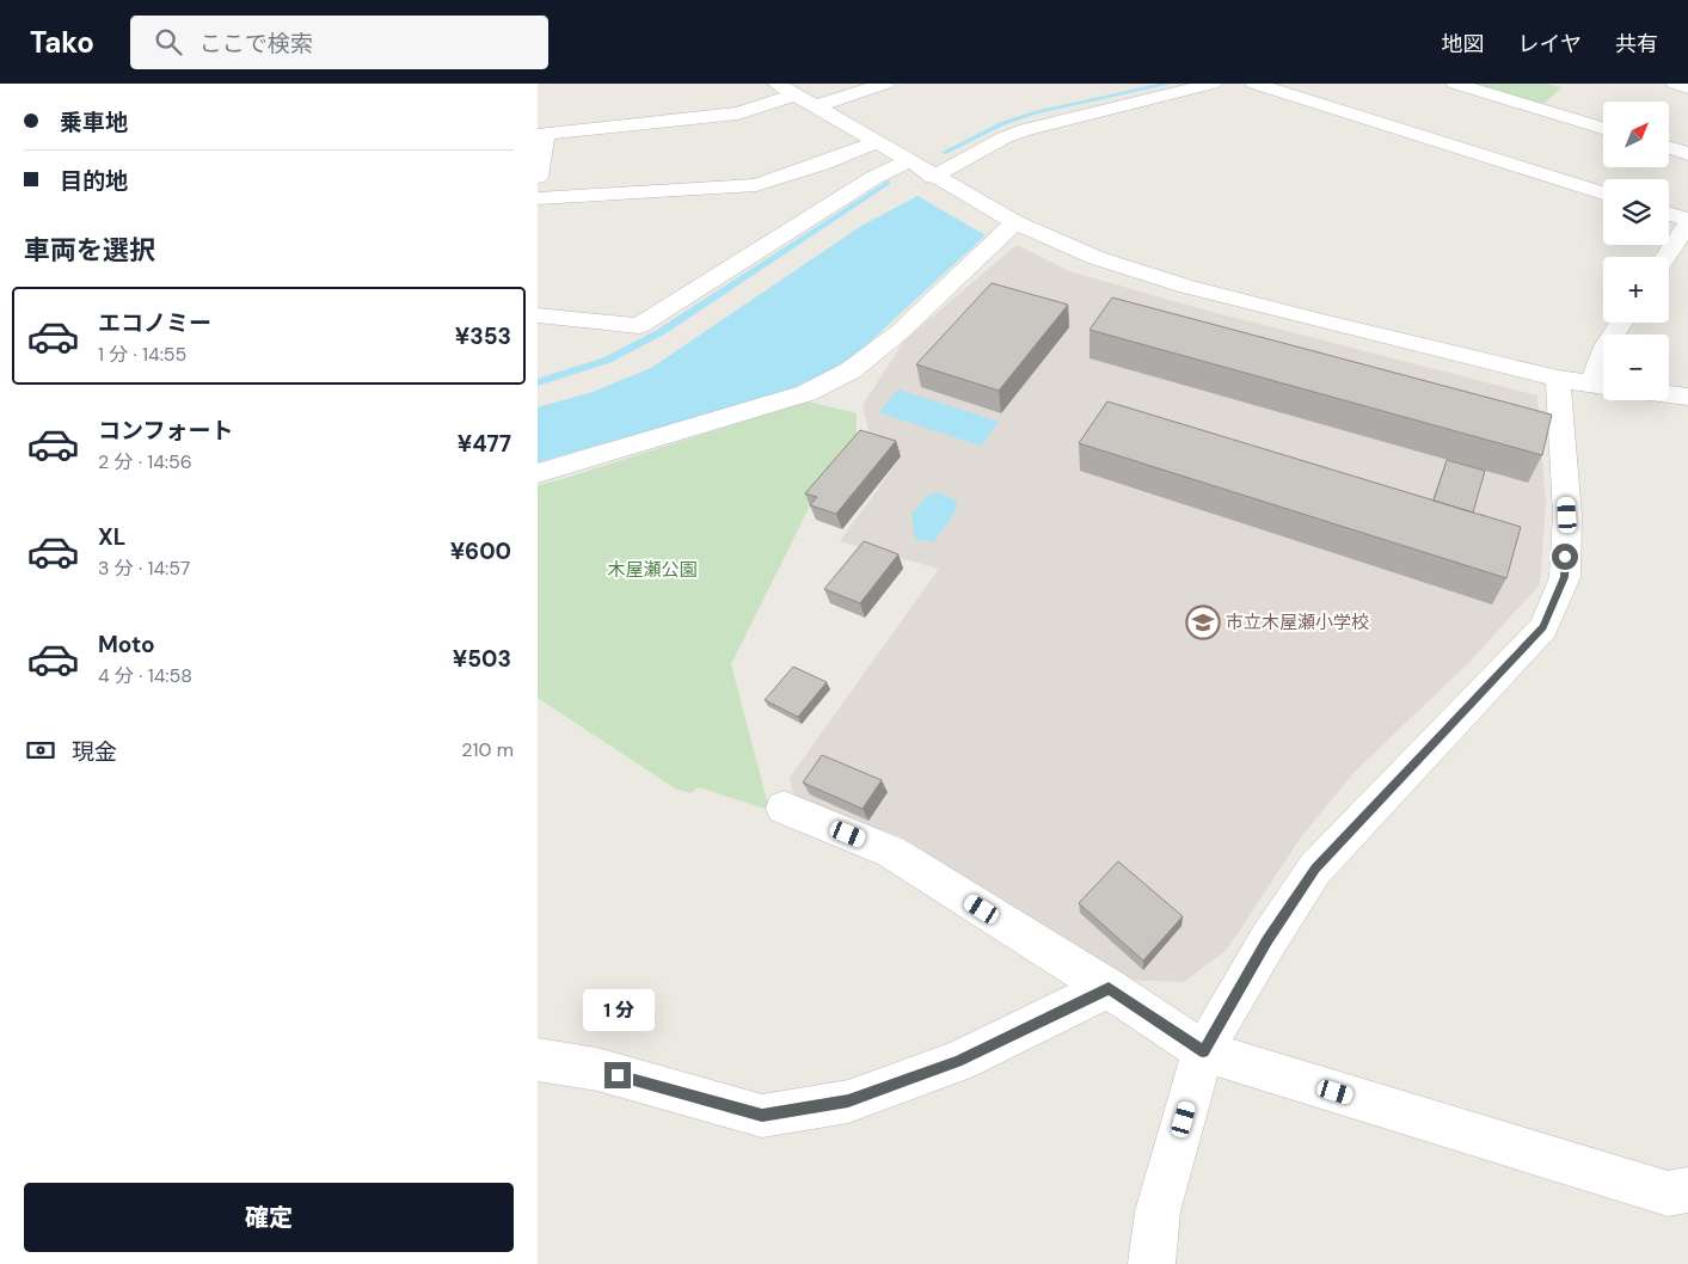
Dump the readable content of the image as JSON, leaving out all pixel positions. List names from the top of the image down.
{
  "parks": ["木屋瀬公園"],
  "places": {
    "school or university": ["市立木屋瀬小学校"]
  },
  "north": "top right",
  "page": {
    "header": "Tako",
    "search": "ここで検索",
    "nav": ["地図", "レイヤ", "共有"],
    "banner": ["乗車地", "目的地"],
    "map_buttons": ["+", "−"],
    "heading": "車両を選択",
    "list": [
      {
        "name": "エコノミー",
        "note": "1 分 · 14:55",
        "value": "¥353"
      },
      {
        "name": "コンフォート",
        "note": "2 分 · 14:56",
        "value": "¥477"
      },
      {
        "name": "XL",
        "note": "3 分 · 14:57",
        "value": "¥600"
      },
      {
        "name": "Moto",
        "note": "4 分 · 14:58",
        "value": "¥503"
      }
    ],
    "pay": ["現金", "210 m"],
    "bubble": "1 分",
    "buttons": "確定"
  }
}
